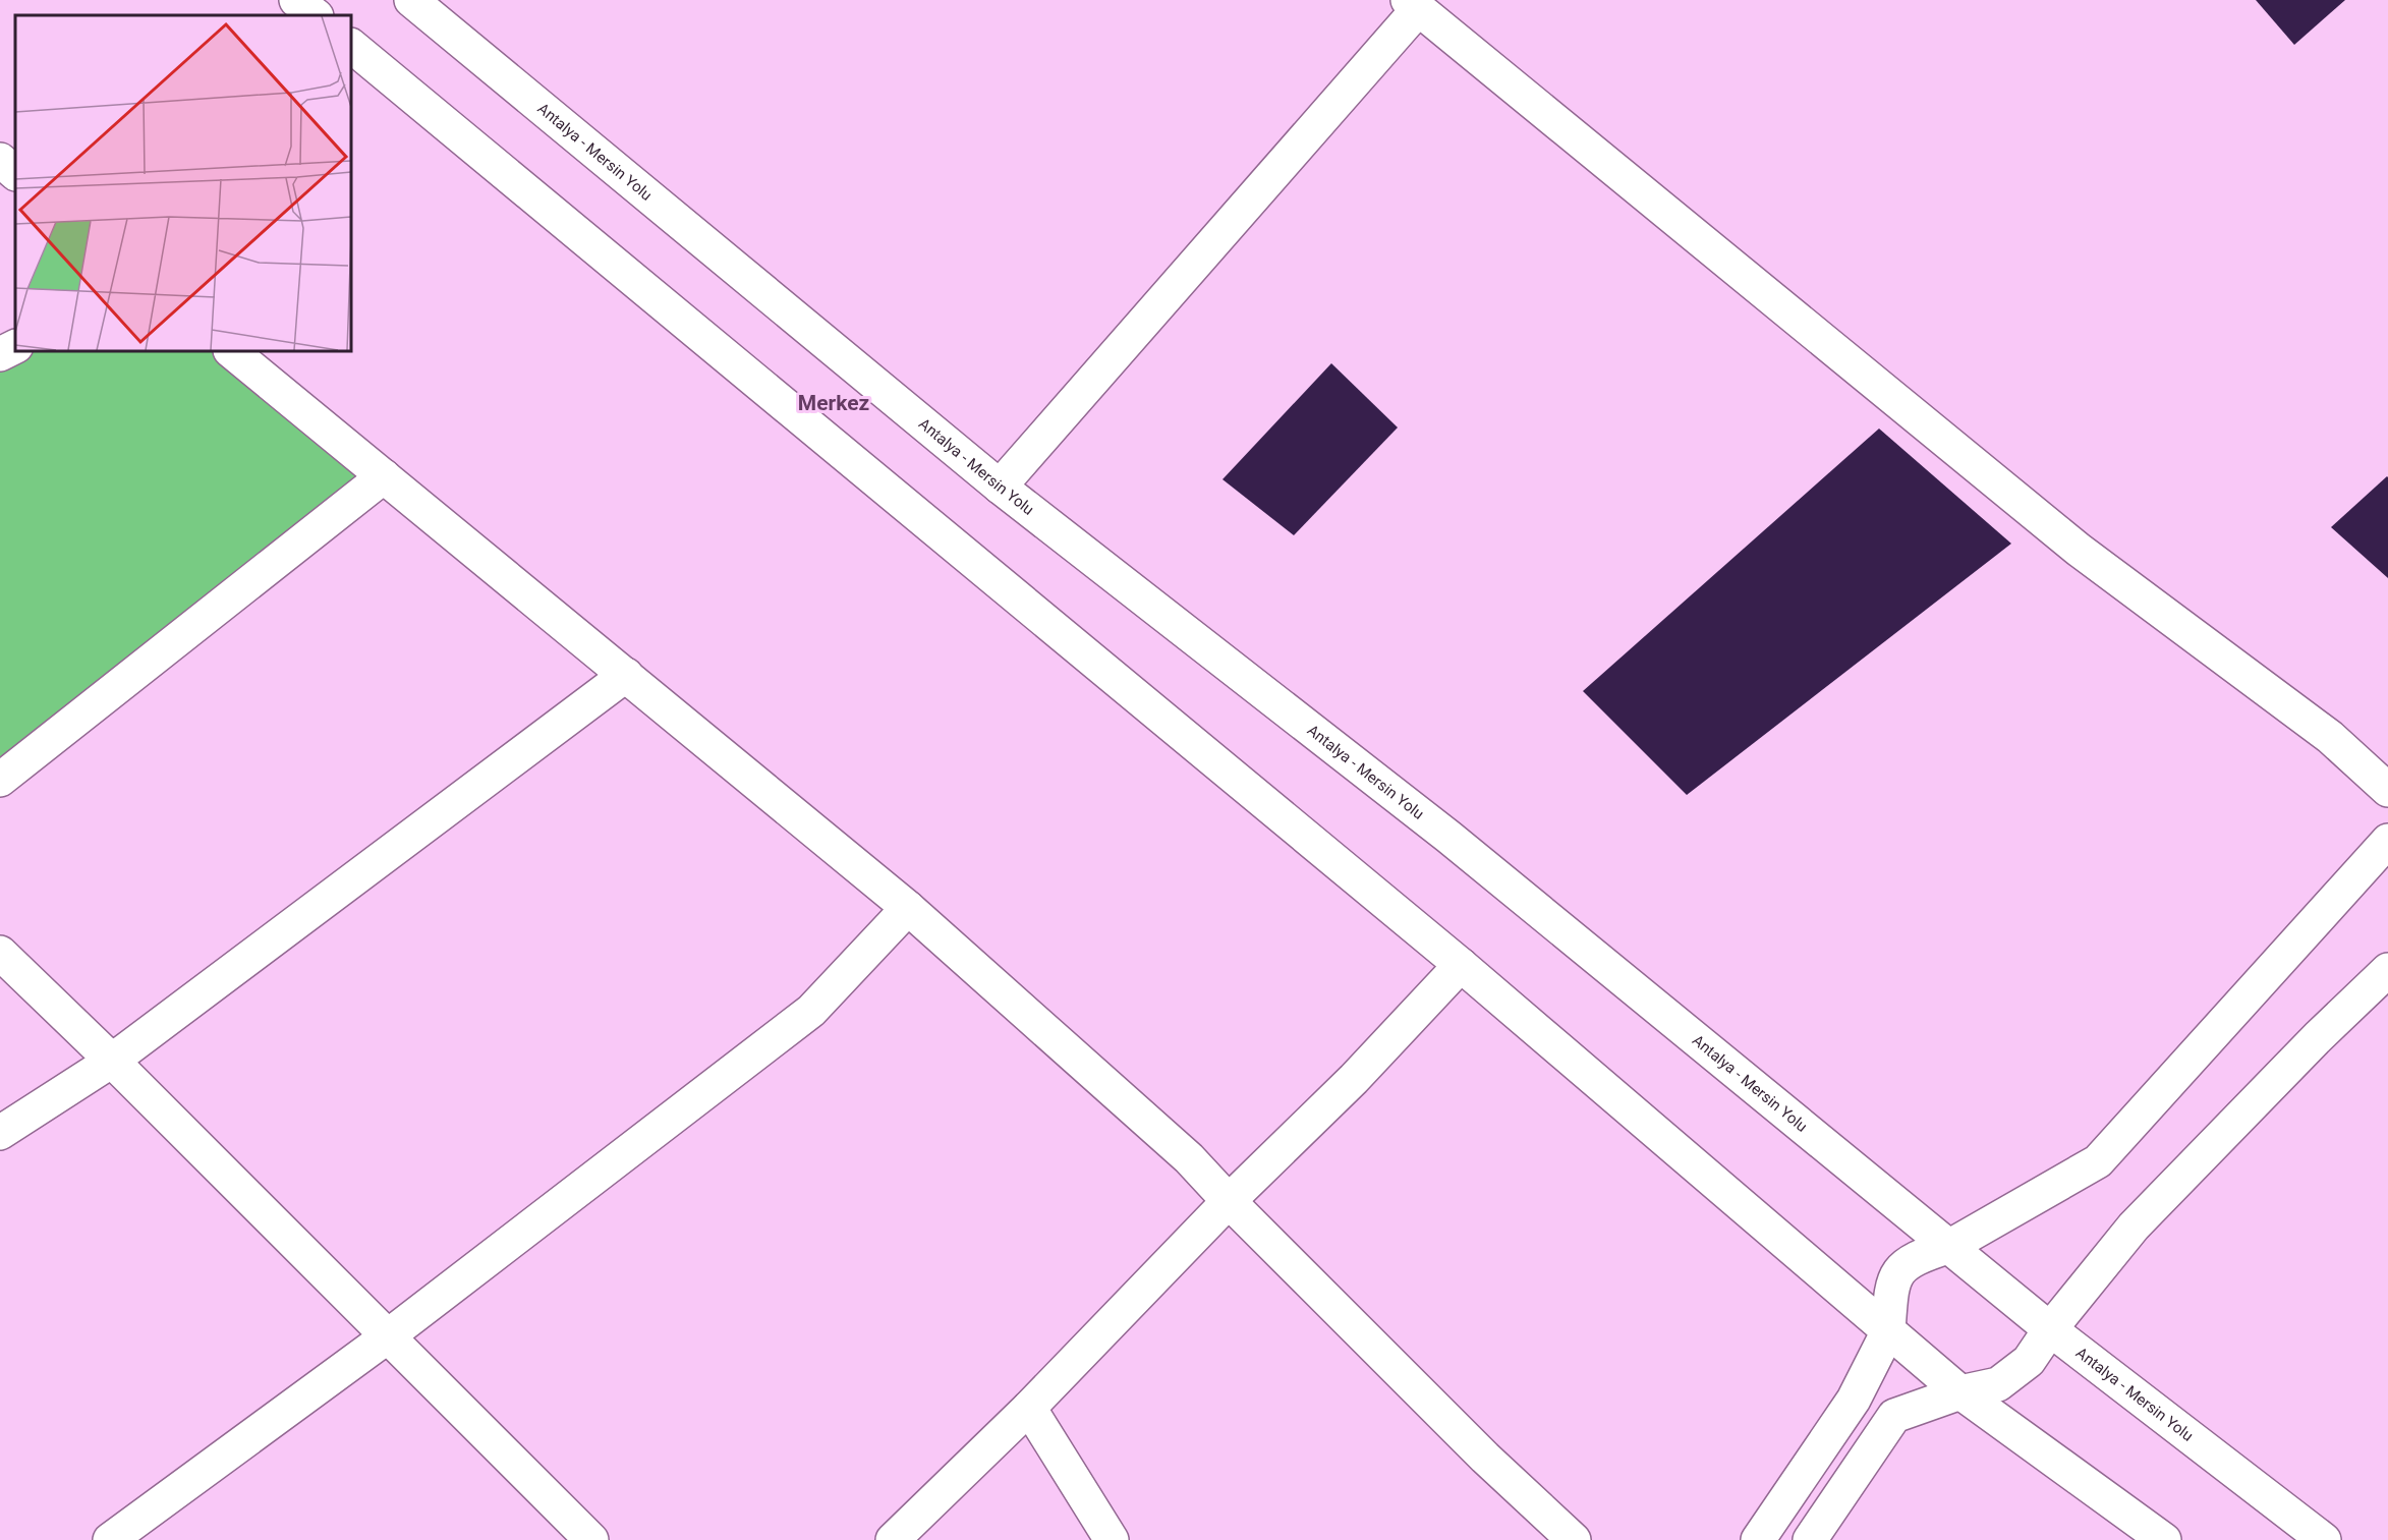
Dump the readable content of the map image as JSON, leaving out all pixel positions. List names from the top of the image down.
{
  "streets": {
    "main road": ["Antalya - Mersin Yolu"]
  },
  "districts": ["Merkez"]
}
